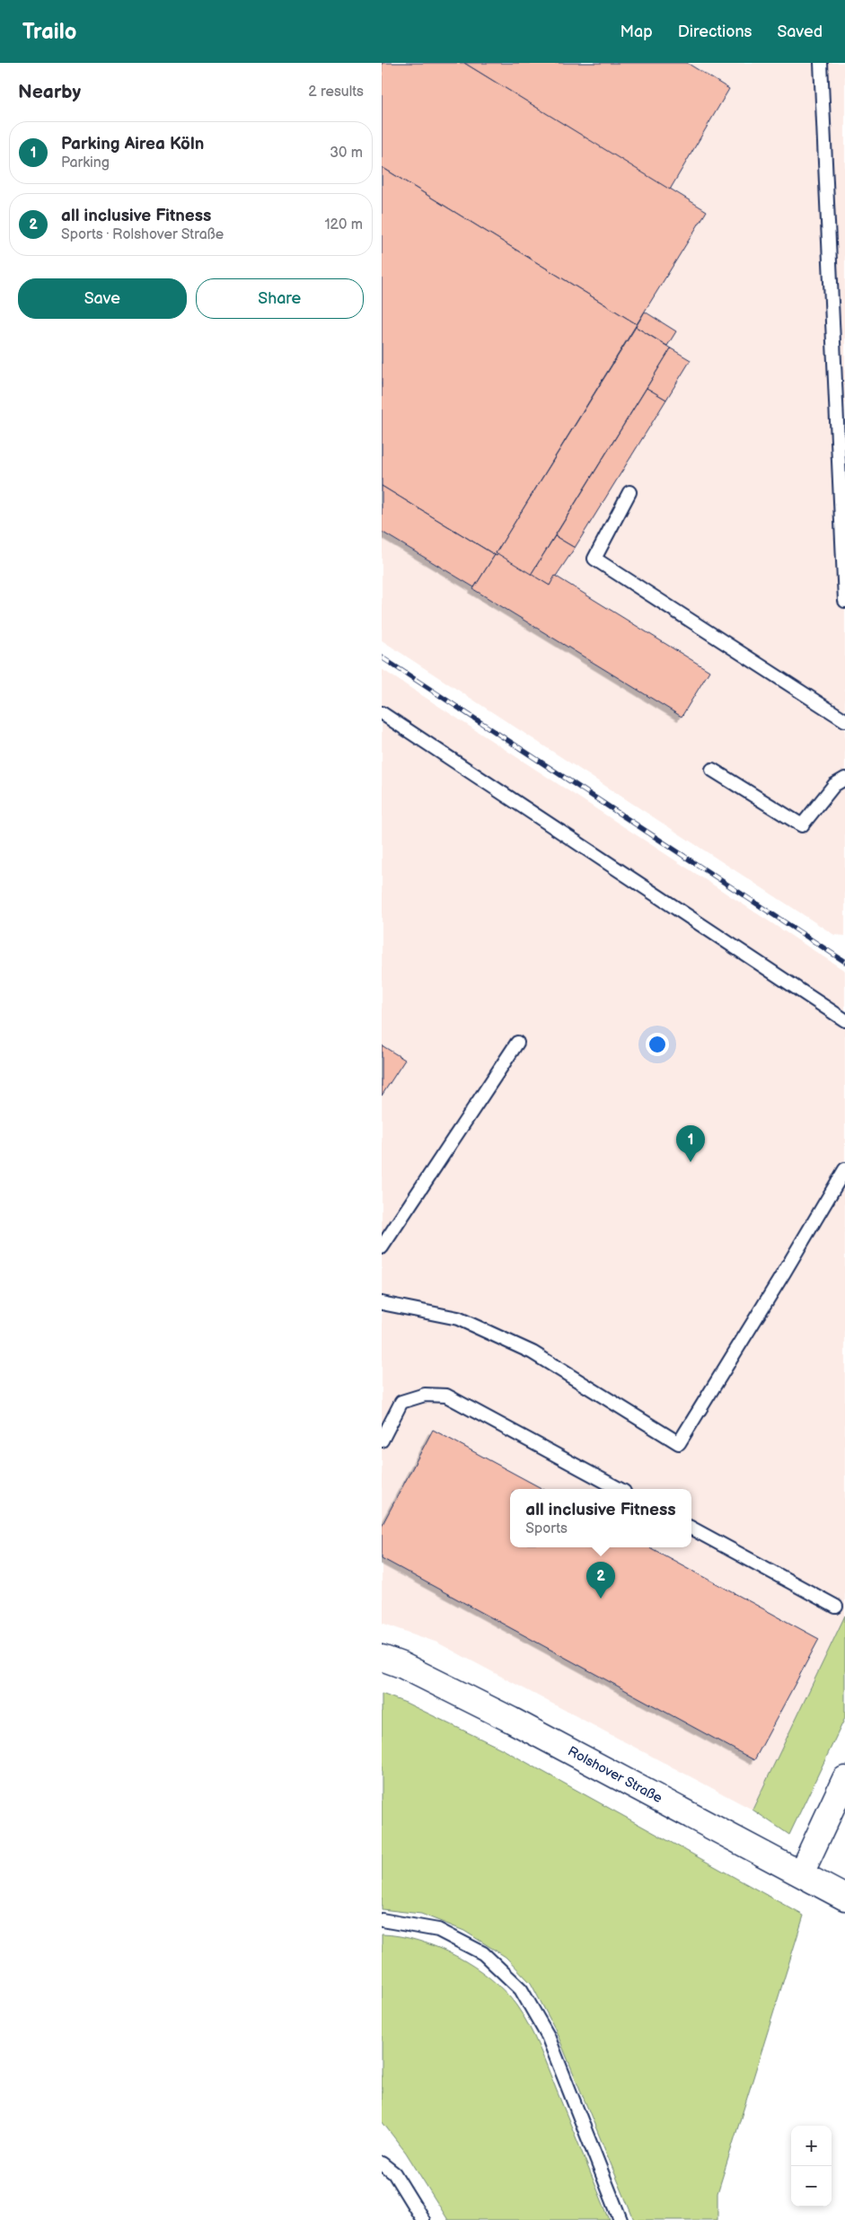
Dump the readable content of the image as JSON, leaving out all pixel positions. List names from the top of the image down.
{
  "streets": {
    "street": ["Rolshover Straße"]
  },
  "page": {
    "header": "Trailo",
    "nav": ["Map", "Directions", "Saved"],
    "heading": ["Nearby", "2 results"],
    "list": [
      {
        "mark": "1",
        "name": "Parking Airea Köln",
        "note": "Parking",
        "value": "30 m"
      },
      {
        "mark": "2",
        "name": "all inclusive Fitness",
        "note": "Sports · Rolshover Straße",
        "value": "120 m"
      }
    ],
    "buttons": ["Save", "Share"],
    "pins": ["1", "2"],
    "popup": ["all inclusive Fitness", "Sports"],
    "map_buttons": ["+", "−"]
  }
}
